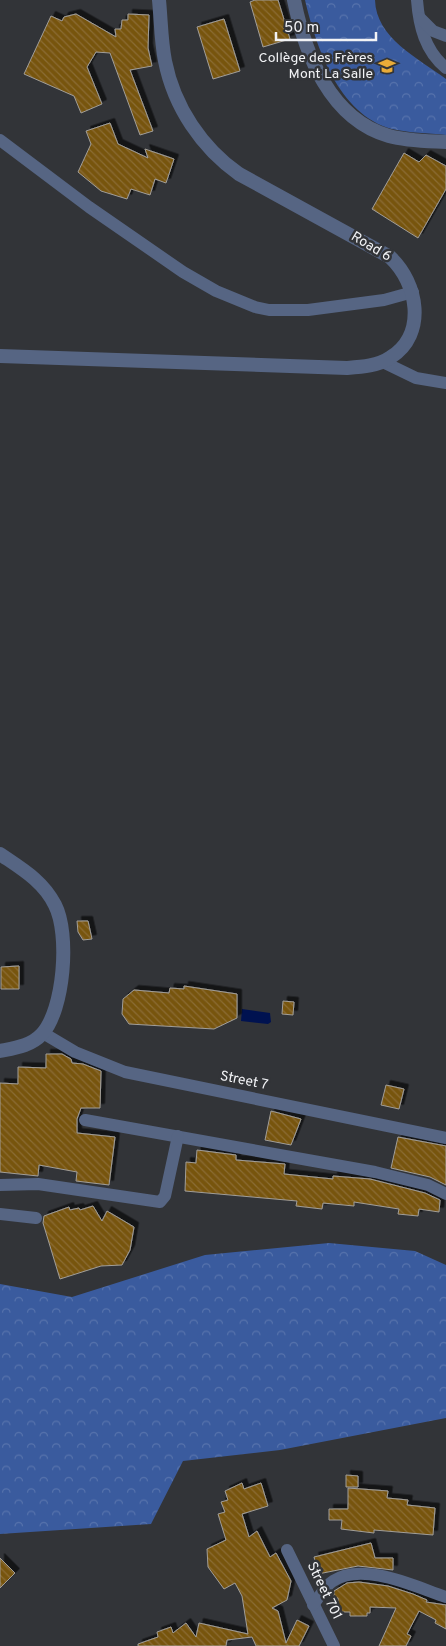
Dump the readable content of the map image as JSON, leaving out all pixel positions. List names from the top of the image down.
{
  "streets": {
    "street": ["Road 6", "Street 7", "Street 701"]
  },
  "places": {
    "school or university": ["Collège des Frères Mont La Salle"]
  },
  "scale_bar": "50 m"
}
